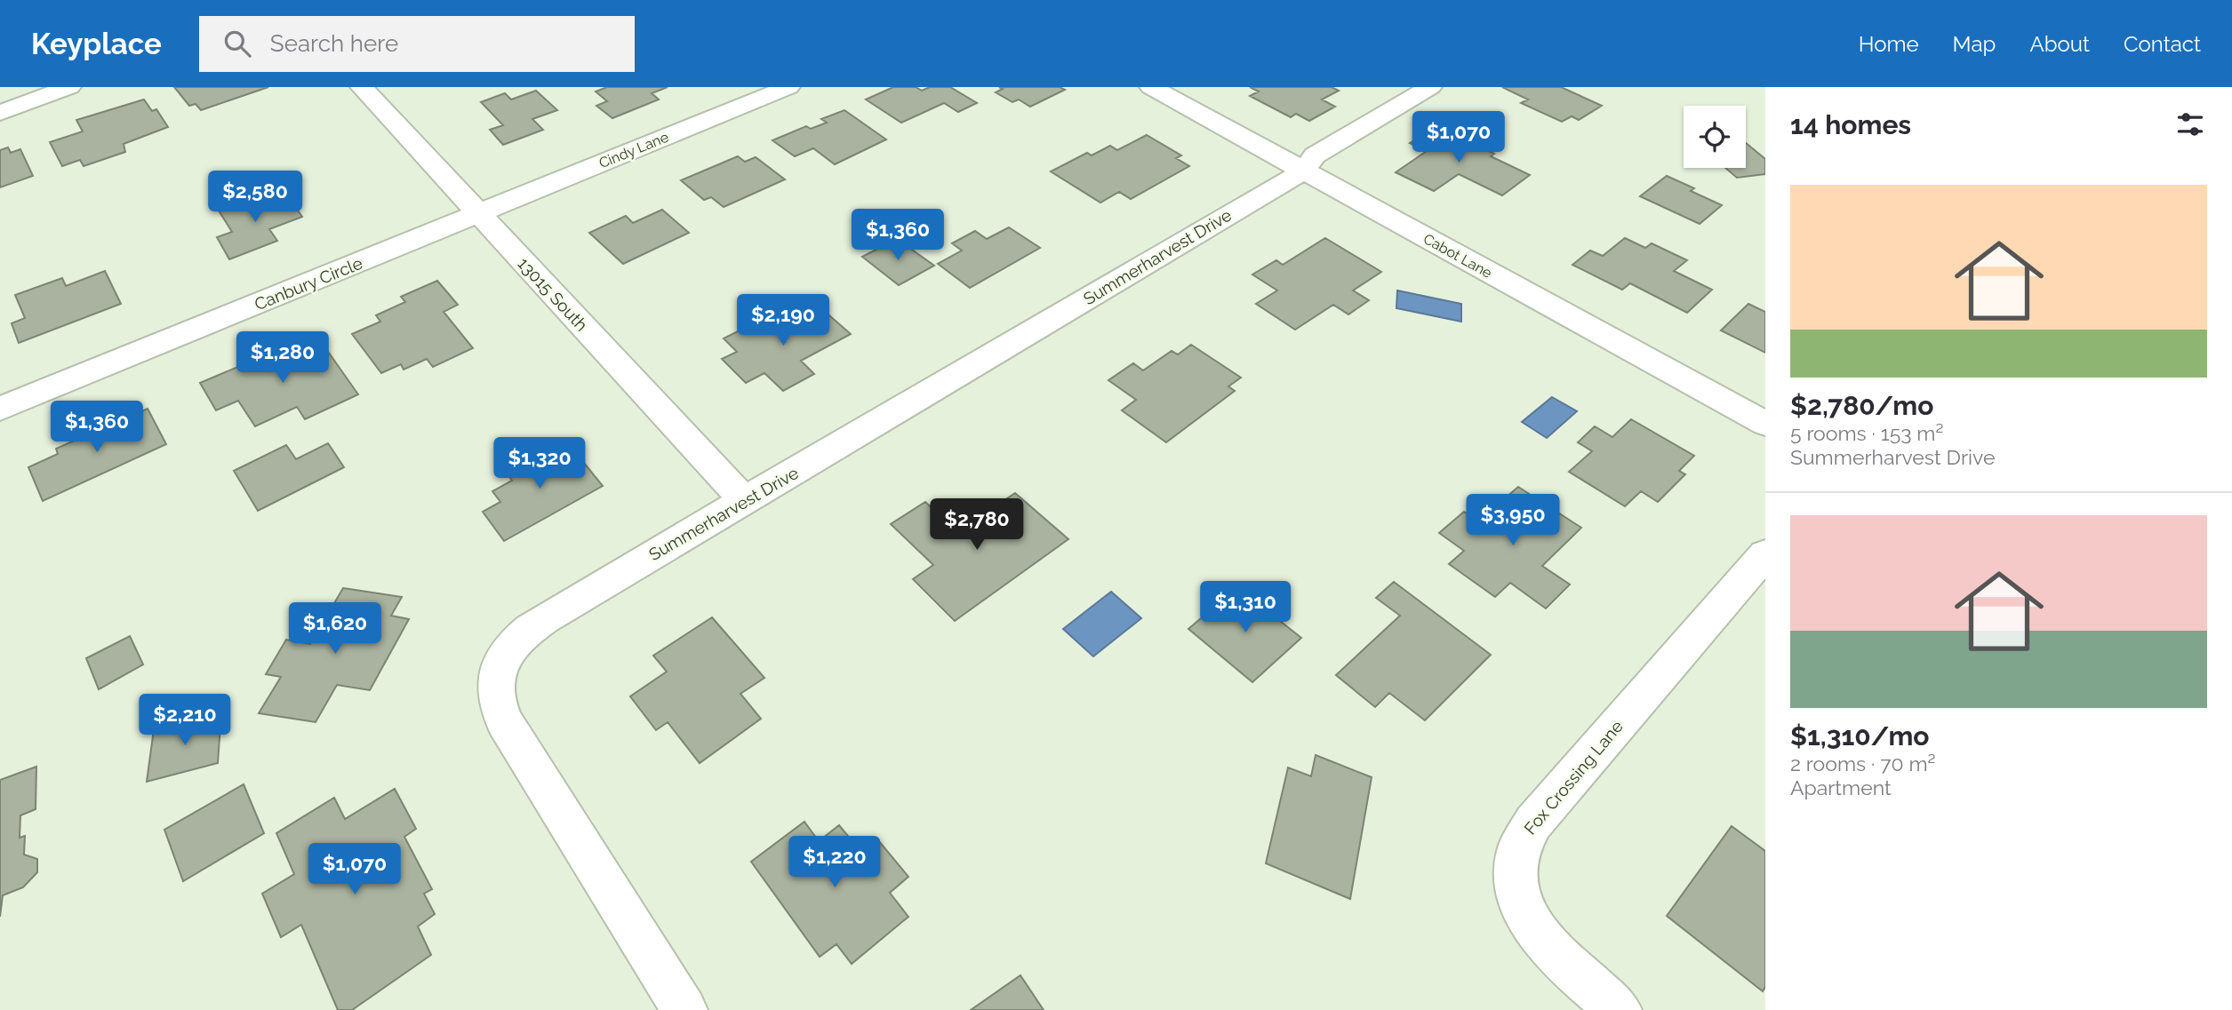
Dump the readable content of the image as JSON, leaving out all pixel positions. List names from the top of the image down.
{
  "streets": {
    "street": [
      "Cindy Lane",
      "Cabot Lane",
      "Summerharvest Drive",
      "Canbury Circle",
      "13015 South",
      "Fox Crossing Lane"
    ]
  },
  "crossings": [
    ["Cindy Lane", "Canbury Circle"],
    ["Cindy Lane", "13015 South"],
    ["Cabot Lane", "Summerharvest Drive"],
    ["Summerharvest Drive", "13015 South"],
    ["Canbury Circle", "13015 South"]
  ],
  "page": {
    "header": "Keyplace",
    "search": "Search here",
    "nav": [
      "Home",
      "Map",
      "About",
      "Contact"
    ],
    "heading": "14 homes",
    "price": [
      "$1,070",
      "$2,580",
      "$1,360",
      "$2,190",
      "$1,280",
      "$1,360",
      "$1,320",
      "$3,950",
      "$2,780",
      "$1,310",
      "$1,620",
      "$2,210",
      "$1,220",
      "$1,070"
    ],
    "list": [
      {
        "name": "$2,780/mo",
        "note": "5 rooms · 153 m² · Summerharvest Drive"
      },
      {
        "name": "$1,310/mo",
        "note": "2 rooms · 70 m² · Apartment"
      }
    ]
  }
}
